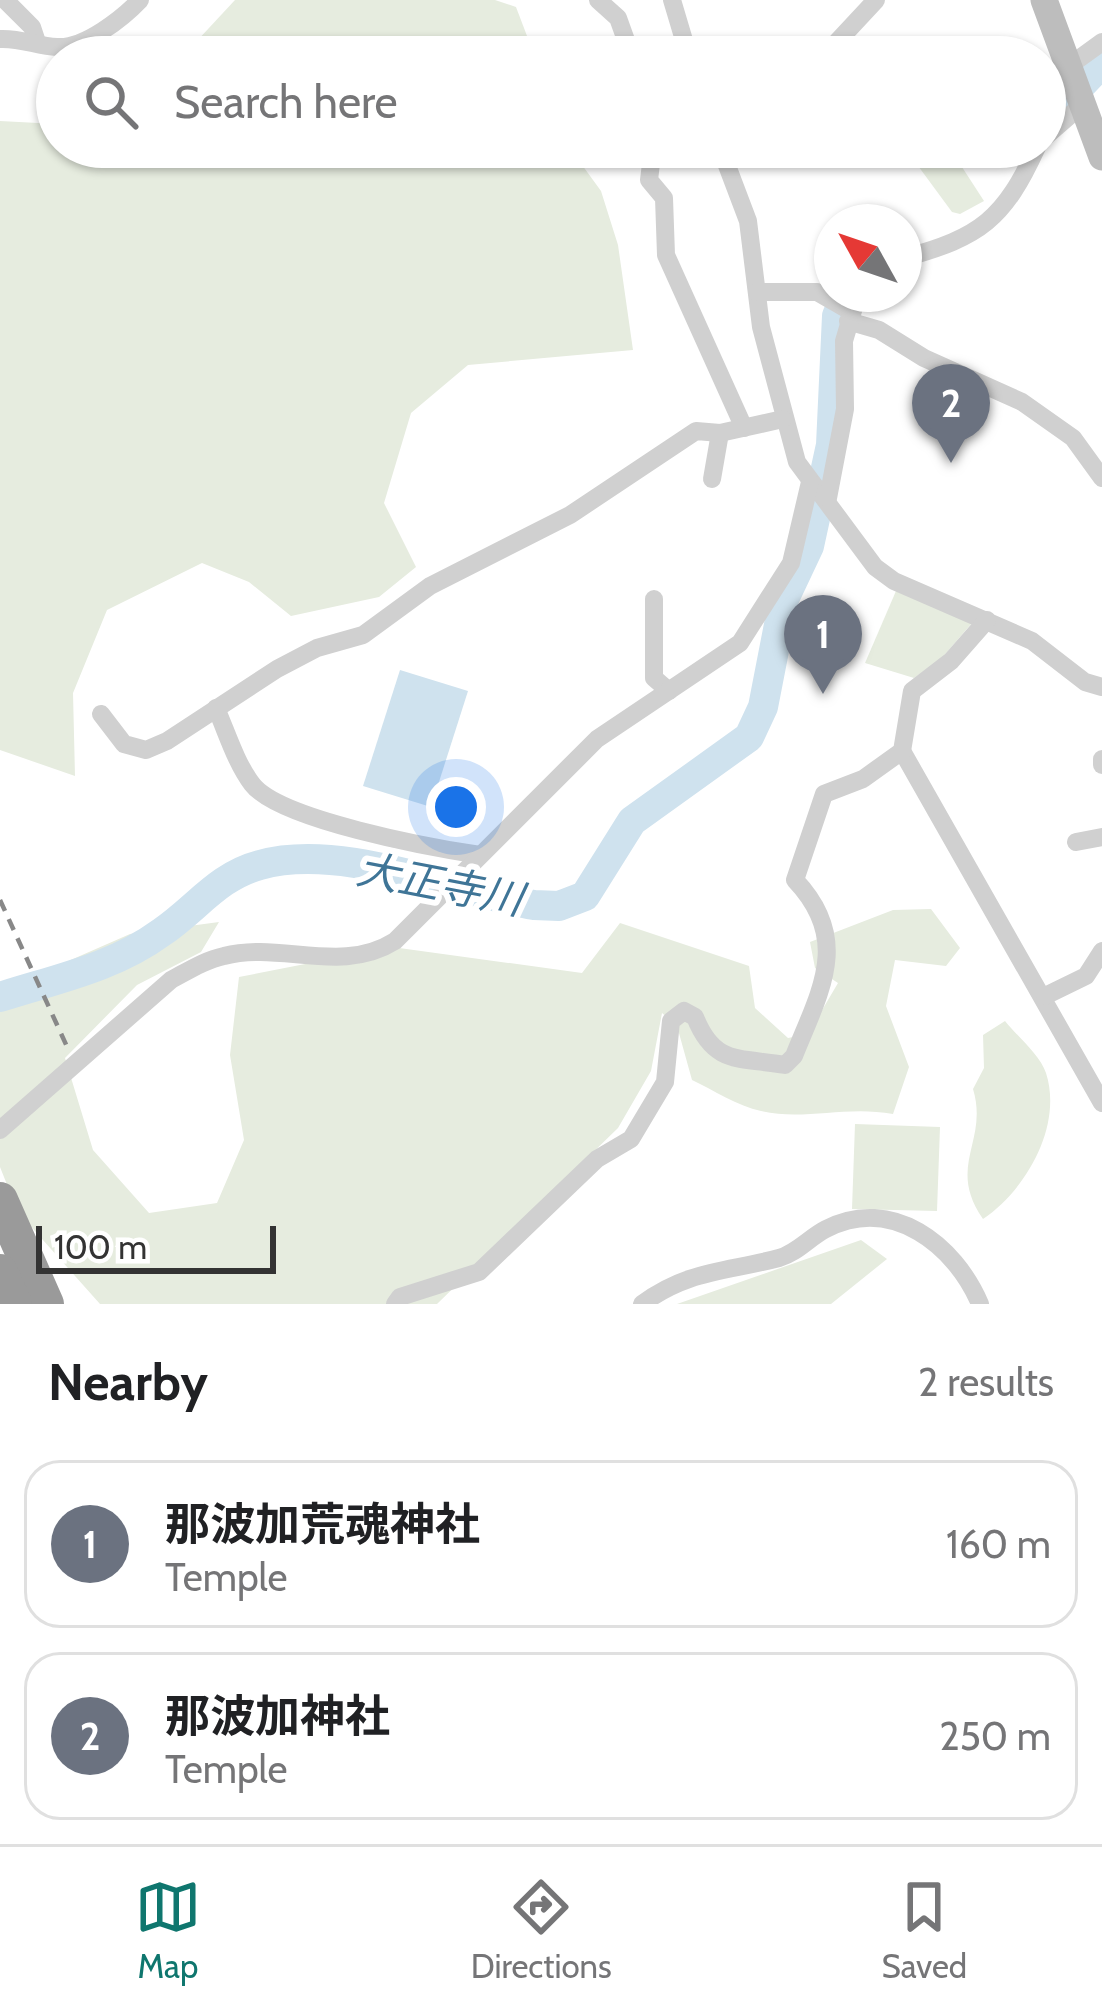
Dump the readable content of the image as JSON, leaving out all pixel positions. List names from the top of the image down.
{
  "water": ["大正寺川"],
  "scale_bar": "100 m",
  "north": "top left",
  "page": {
    "search": "Search here",
    "pins": ["2", "1"],
    "scale": "100 m",
    "heading": ["Nearby", "2 results"],
    "list": [
      {
        "mark": "1",
        "name": "那波加荒魂神社",
        "note": "Temple",
        "value": "160 m"
      },
      {
        "mark": "2",
        "name": "那波加神社",
        "note": "Temple",
        "value": "250 m"
      }
    ],
    "nav": ["Map", "Directions", "Saved"]
  }
}
